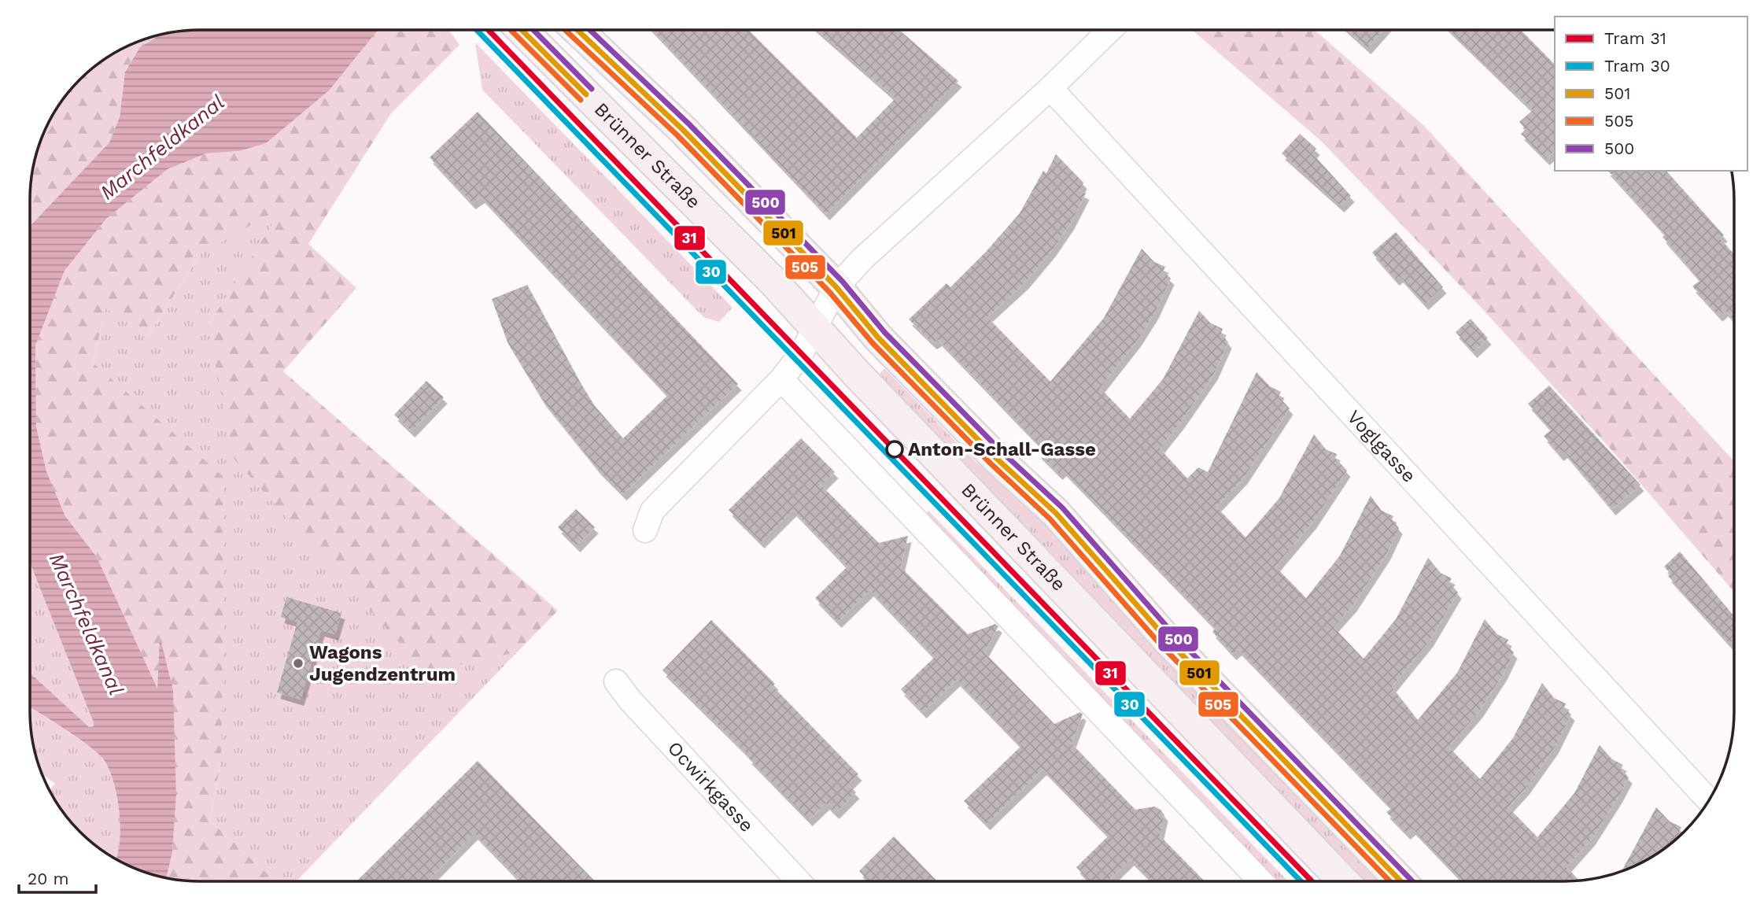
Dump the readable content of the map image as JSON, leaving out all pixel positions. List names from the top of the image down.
{
  "streets": {
    "main road": ["Brünner Straße"],
    "street": ["Voglgasse", "Ocwirkgasse"]
  },
  "water": ["Marchfeldkanal"],
  "places": ["Anton-Schall-Gasse", "Wagons Jugendzentrum"],
  "lines": [
    "transit line 500",
    "transit line 501",
    "transit line 505",
    "tram line 31",
    "tram line 30"
  ],
  "legend": [
    "Tram 31",
    "Tram 30",
    "501",
    "505",
    "500"
  ],
  "scale_bar": "20 m"
}
